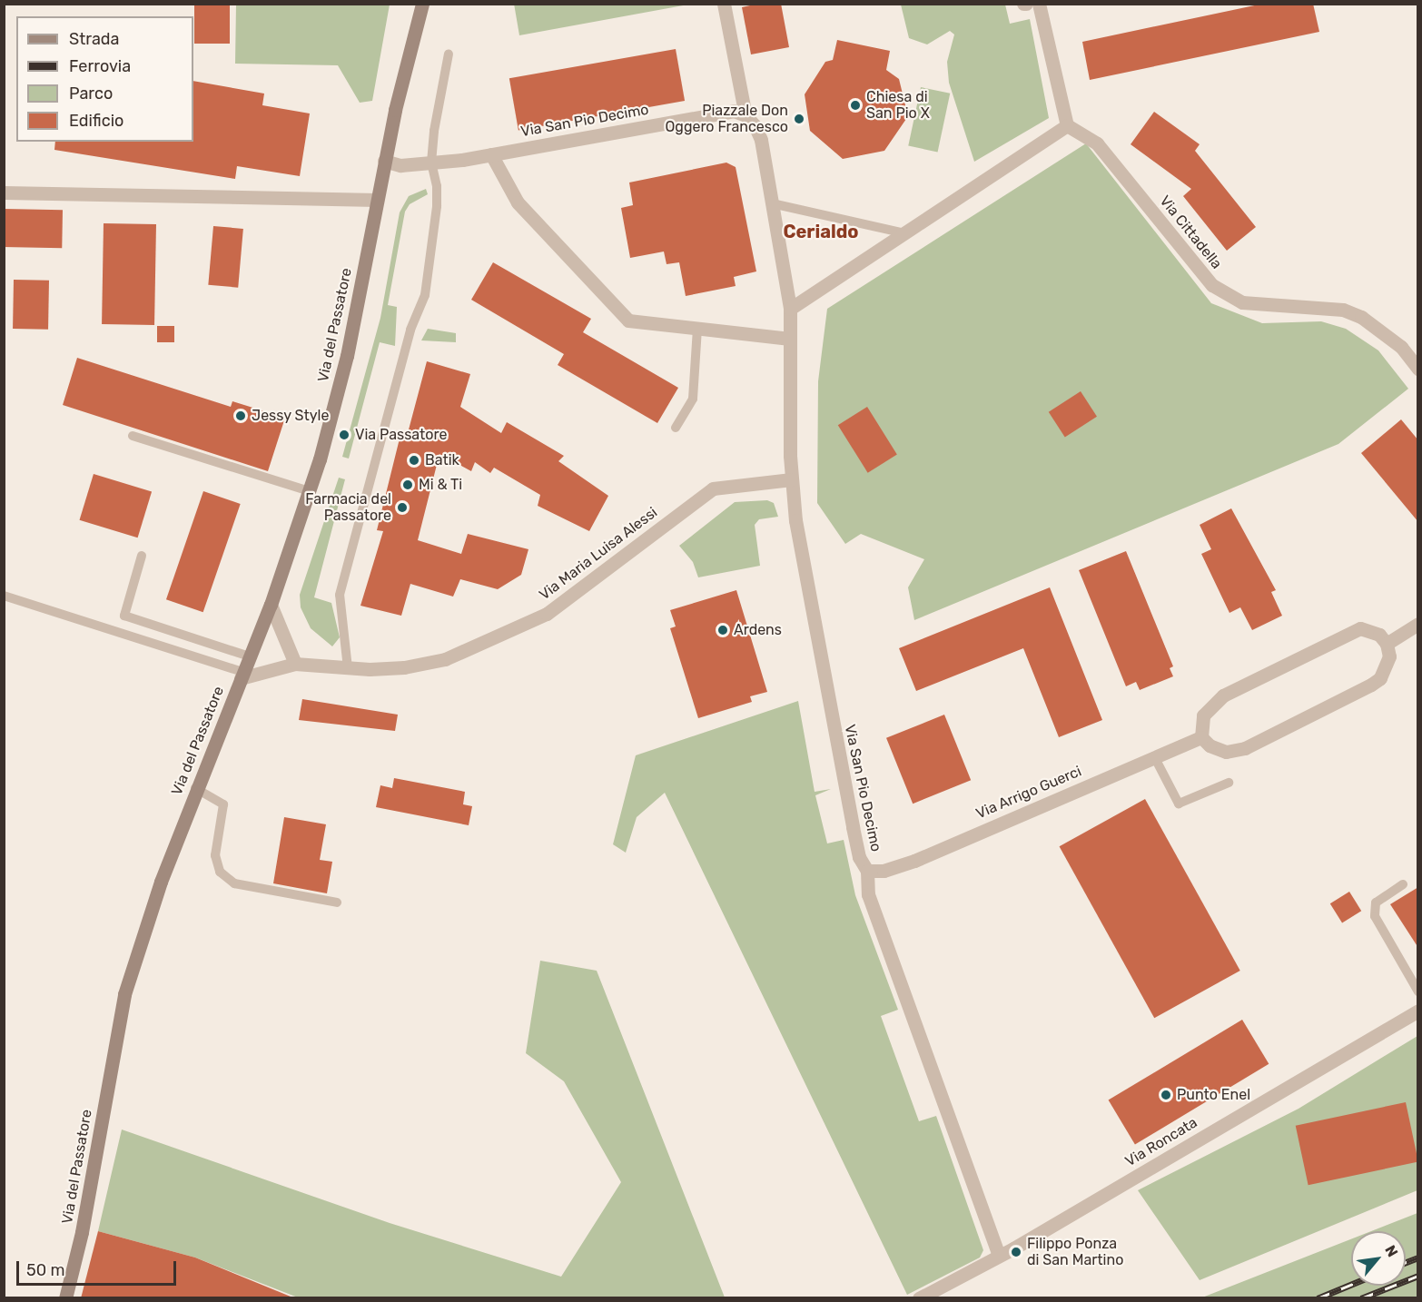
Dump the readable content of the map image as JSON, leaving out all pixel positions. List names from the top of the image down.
{
  "streets": {
    "street": [
      "Via San Pio Decimo",
      "Via Cittadella",
      "Via del Passatore",
      "Via Maria Luisa Alessi",
      "Via Arrigo Guerci",
      "Via Roncata"
    ]
  },
  "crossings": [
    ["Via San Pio Decimo", "Via del Passatore"],
    ["Via San Pio Decimo", "Via Maria Luisa Alessi"],
    ["Via San Pio Decimo", "Via Arrigo Guerci"],
    ["Via San Pio Decimo", "Via Roncata"],
    ["Via del Passatore", "Via Maria Luisa Alessi"]
  ],
  "districts": ["Cerialdo"],
  "places": [
    "Chiesa di San Pio X",
    "Piazzale Don Oggero Francesco",
    "Jessy Style",
    "Via Passatore",
    "Batik",
    "Mi & Ti",
    "Farmacia del Passatore",
    "Ardens",
    "Punto Enel",
    "Filippo Ponza di San Martino"
  ],
  "legend": [
    "Strada",
    "Ferrovia",
    "Parco",
    "Edificio"
  ],
  "scale_bar": "50 m",
  "north": "top right"
}
